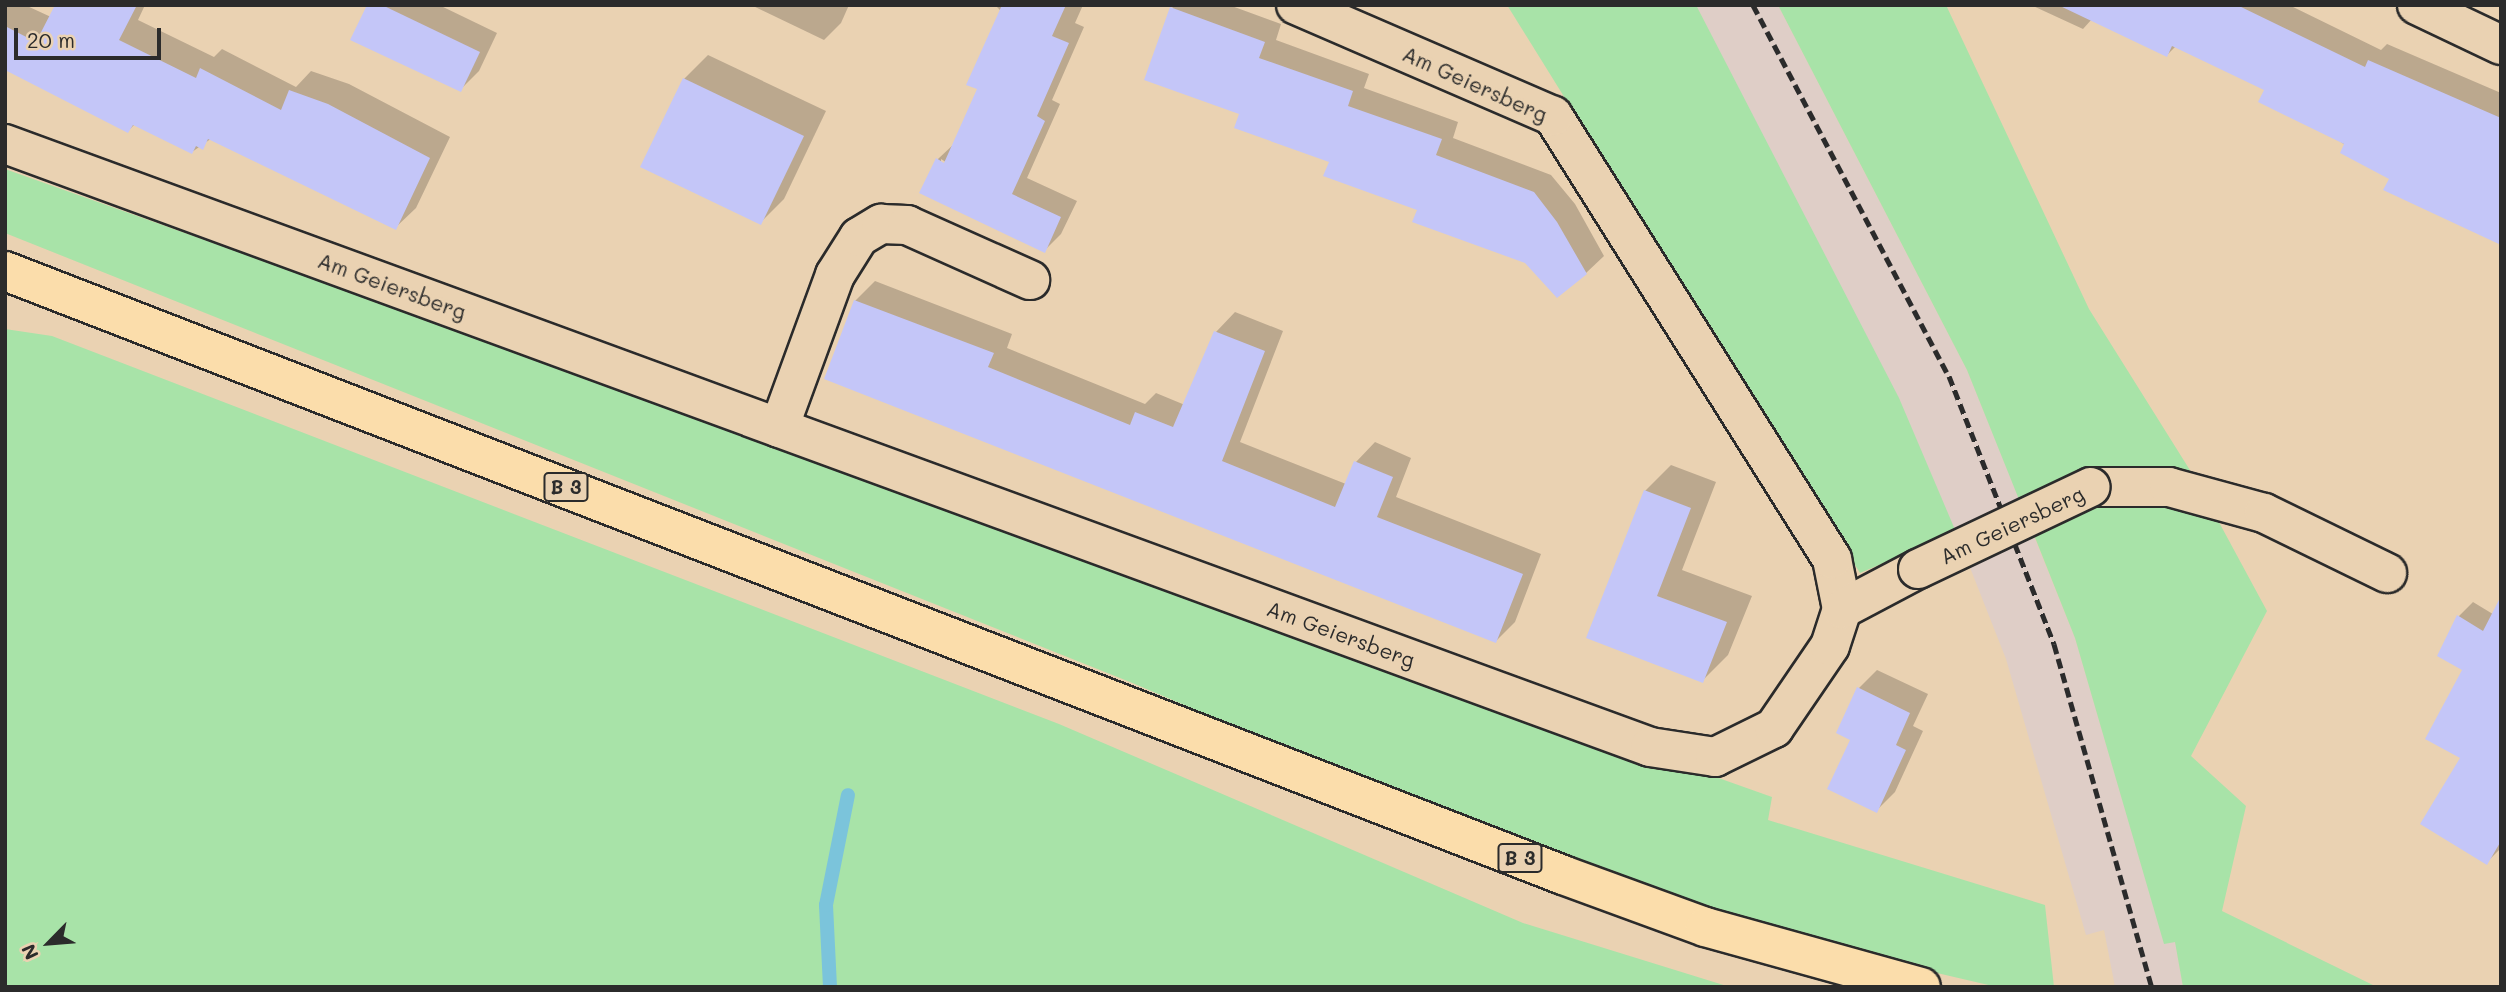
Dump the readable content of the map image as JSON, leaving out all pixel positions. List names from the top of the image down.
{
  "streets": {
    "main road": ["B 3"],
    "street": ["Am Geiersberg"]
  },
  "scale_bar": "20 m",
  "north": "bottom left"
}
